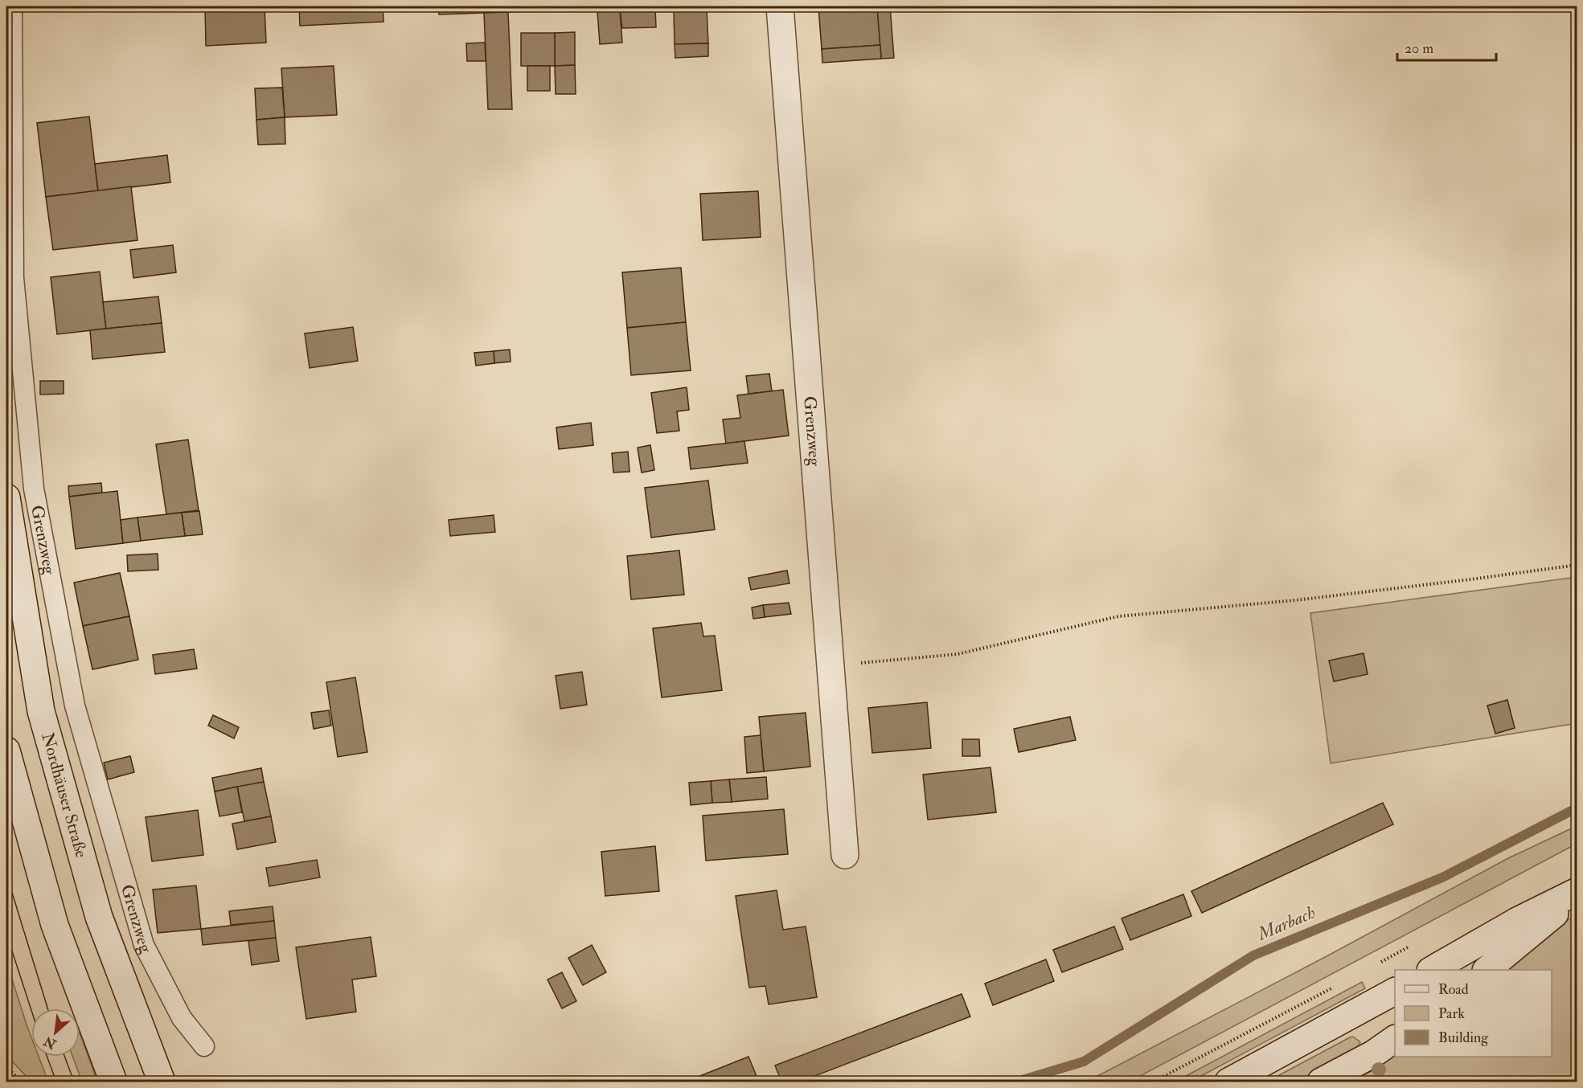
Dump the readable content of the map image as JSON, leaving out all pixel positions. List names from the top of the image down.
{
  "streets": {
    "main road": ["Grenzweg", "Nordhäuser Straße"]
  },
  "water": ["Marbach"],
  "legend": ["Road", "Park", "Building"],
  "scale_bar": "20 m",
  "north": "bottom left"
}
